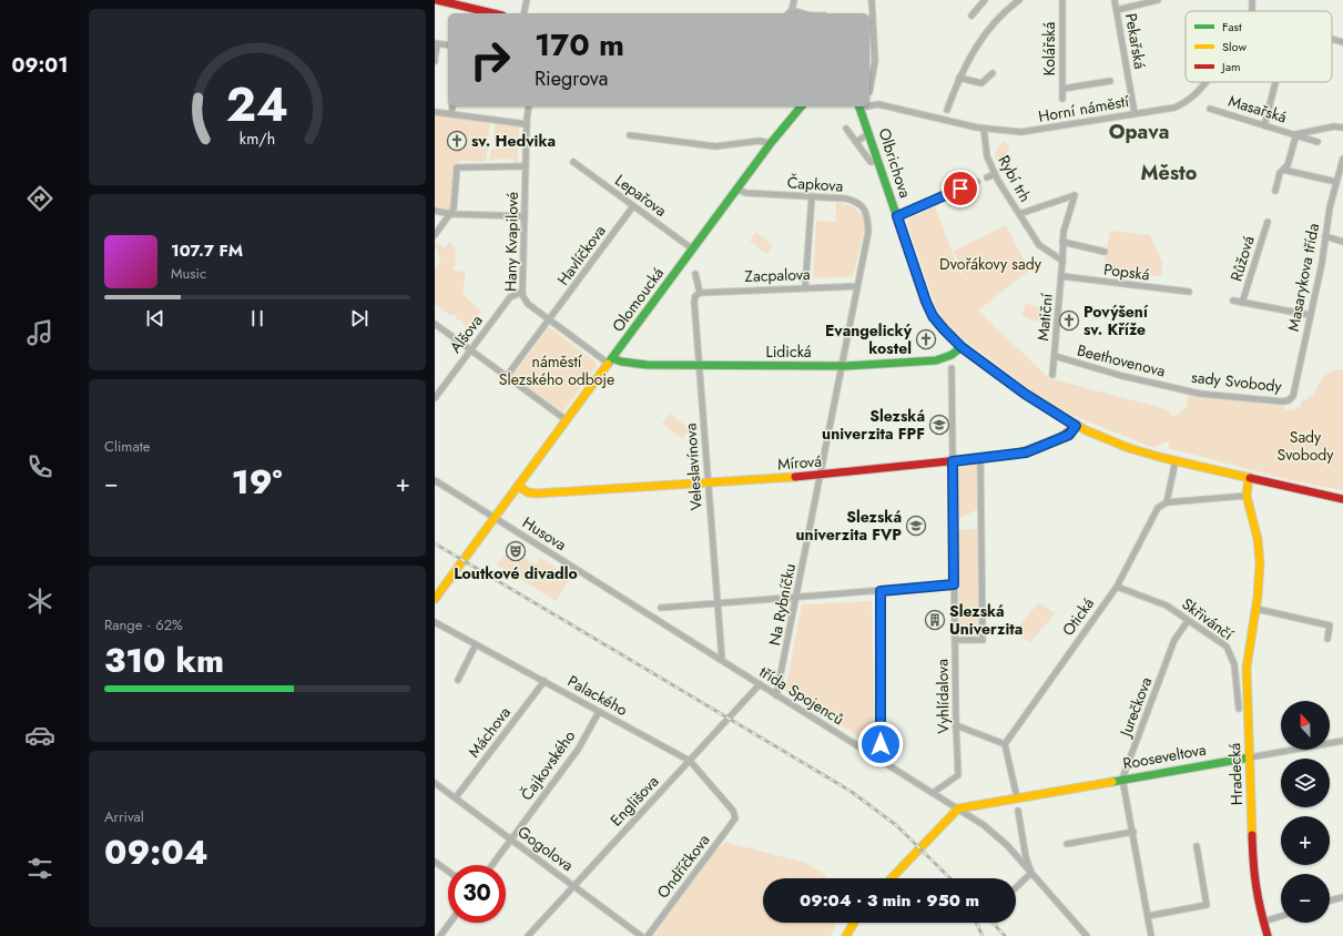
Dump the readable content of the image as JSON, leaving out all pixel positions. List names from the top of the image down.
{
  "streets": {
    "main road": [
      "Olbrichova",
      "Olomoucká",
      "Lidická",
      "Mírová",
      "Rooseveltova",
      "Hradecká"
    ],
    "street": [
      "Pekařská",
      "Kolářská",
      "Horní náměstí",
      "Masařská",
      "Rybí trh",
      "Čapkova",
      "Lepařova",
      "Hany Kvapilové",
      "Havlíčkova",
      "Růžová",
      "Popská",
      "Zacpalova",
      "Masarykova třída",
      "Matiční",
      "Alšova",
      "Beethovenova",
      "sady Svobody",
      "Veleslavínova",
      "Husova",
      "Na Rybníčku",
      "Otická",
      "Skřivánčí",
      "Palackého",
      "třída Spojenců",
      "Vyhlídalova",
      "Jurečkova",
      "Máchova",
      "Čajkovského",
      "Englišova",
      "Gogolova",
      "Ondříčkova"
    ]
  },
  "crossings": [
    ["Pekařská", "Horní náměstí"],
    ["Horní náměstí", "Rybí trh"],
    ["Olbrichova", "Lidická"],
    ["Olbrichova", "Mírová"],
    ["Olbrichova", "Hradecká"],
    ["Rybí trh", "Matiční"],
    ["Čapkova", "Olomoucká"],
    ["Čapkova", "Na Rybníčku"],
    ["Lepařova", "Havlíčkova"],
    ["Lepařova", "Olomoucká"],
    ["Hany Kvapilové", "Havlíčkova"],
    ["Hany Kvapilové", "Olomoucká"],
    ["Hany Kvapilové", "Alšova"],
    ["Hany Kvapilové", "Lidická"],
    ["Popská", "Matiční"],
    ["Zacpalova", "Veleslavínova"],
    ["Zacpalova", "Na Rybníčku"],
    ["Masarykova třída", "sady Svobody"],
    ["Olomoucká", "Lidická"],
    ["Olomoucká", "Mírová"],
    ["Olomoucká", "Husova"],
    ["Matiční", "Beethovenova"],
    ["Lidická", "Veleslavínova"],
    ["Lidická", "Na Rybníčku"],
    ["Beethovenova", "sady Svobody"],
    ["Mírová", "Veleslavínova"],
    ["Mírová", "Na Rybníčku"],
    ["Mírová", "Vyhlídalova"],
    ["Veleslavínova", "Husova"],
    ["Veleslavínova", "třída Spojenců"],
    ["Husova", "třída Spojenců"],
    ["Na Rybníčku", "třída Spojenců"],
    ["Otická", "Skřivánčí"],
    ["Skřivánčí", "Jurečkova"],
    ["Palackého", "Máchova"],
    ["Palackého", "Čajkovského"],
    ["Palackého", "Englišova"],
    ["Palackého", "Ondříčkova"],
    ["třída Spojenců", "Vyhlídalova"],
    ["třída Spojenců", "Englišova"],
    ["Jurečkova", "Rooseveltova"],
    ["Máchova", "Gogolova"],
    ["Rooseveltova", "Hradecká"],
    ["Čajkovského", "Gogolova"],
    ["Englišova", "Gogolova"]
  ],
  "districts": ["Opava", "Město"],
  "parks": ["Dvořákovy sady", "náměstí Slezského odboje", "Sady Svobody"],
  "places": {
    "church": ["sv. Hedvika", "Povýšení sv. Kříže", "Evangelický kostel"],
    "school or university": ["Slezská univerzita FPF", "Slezská univerzita FVP"],
    "theatre": ["Loutkové divadlo"],
    "building": ["Slezská Univerzita"]
  },
  "legend": ["Fast", "Slow", "Jam"],
  "north": "top",
  "page": {
    "tabs": "09:01",
    "turn": ["170 m", "Riegrova"],
    "song": ["107.7 FM", "Music"],
    "tile": [
      "Climate",
      ["Range · 62%", "310 km"],
      ["Arrival", "09:04"]
    ],
    "heat": ["−", "19°", "+"],
    "map_buttons": ["+", "−"],
    "limit": "30",
    "trip": "09:04 · 3 min · 950 m",
    "gauge": ["24", "km/h"]
  }
}
